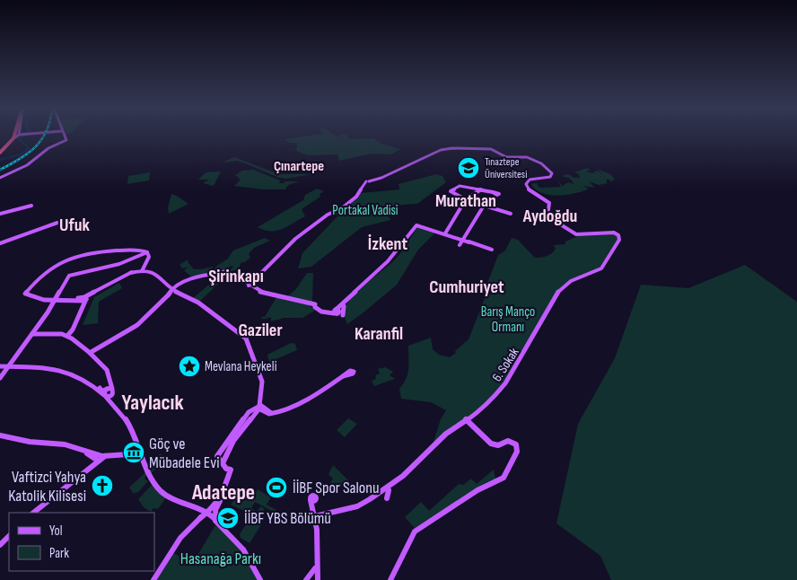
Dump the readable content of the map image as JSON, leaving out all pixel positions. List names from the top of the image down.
{
  "streets": {
    "main road": ["6. Sokak"]
  },
  "districts": [
    "Çınartepe",
    "Murathan",
    "Aydoğdu",
    "Ufuk",
    "İzkent",
    "Şirinkapı",
    "Cumhuriyet",
    "Gaziler",
    "Karanfil",
    "Yaylacık",
    "Adatepe"
  ],
  "parks": ["Portakal Vadisi", "Barış Manço Ormanı", "Hasanağa Parkı"],
  "places": {
    "school or university": ["Tınaztepe Üniversitesi", "İİBF YBS Bölümü"],
    "place": ["Mevlana Heykeli"],
    "museum": ["Göç ve Mübadele Evi"],
    "church": ["Vaftizci Yahya Katolik Kilisesi"],
    "sports": ["İİBF Spor Salonu"]
  },
  "legend": ["Yol", "Park"]
}
